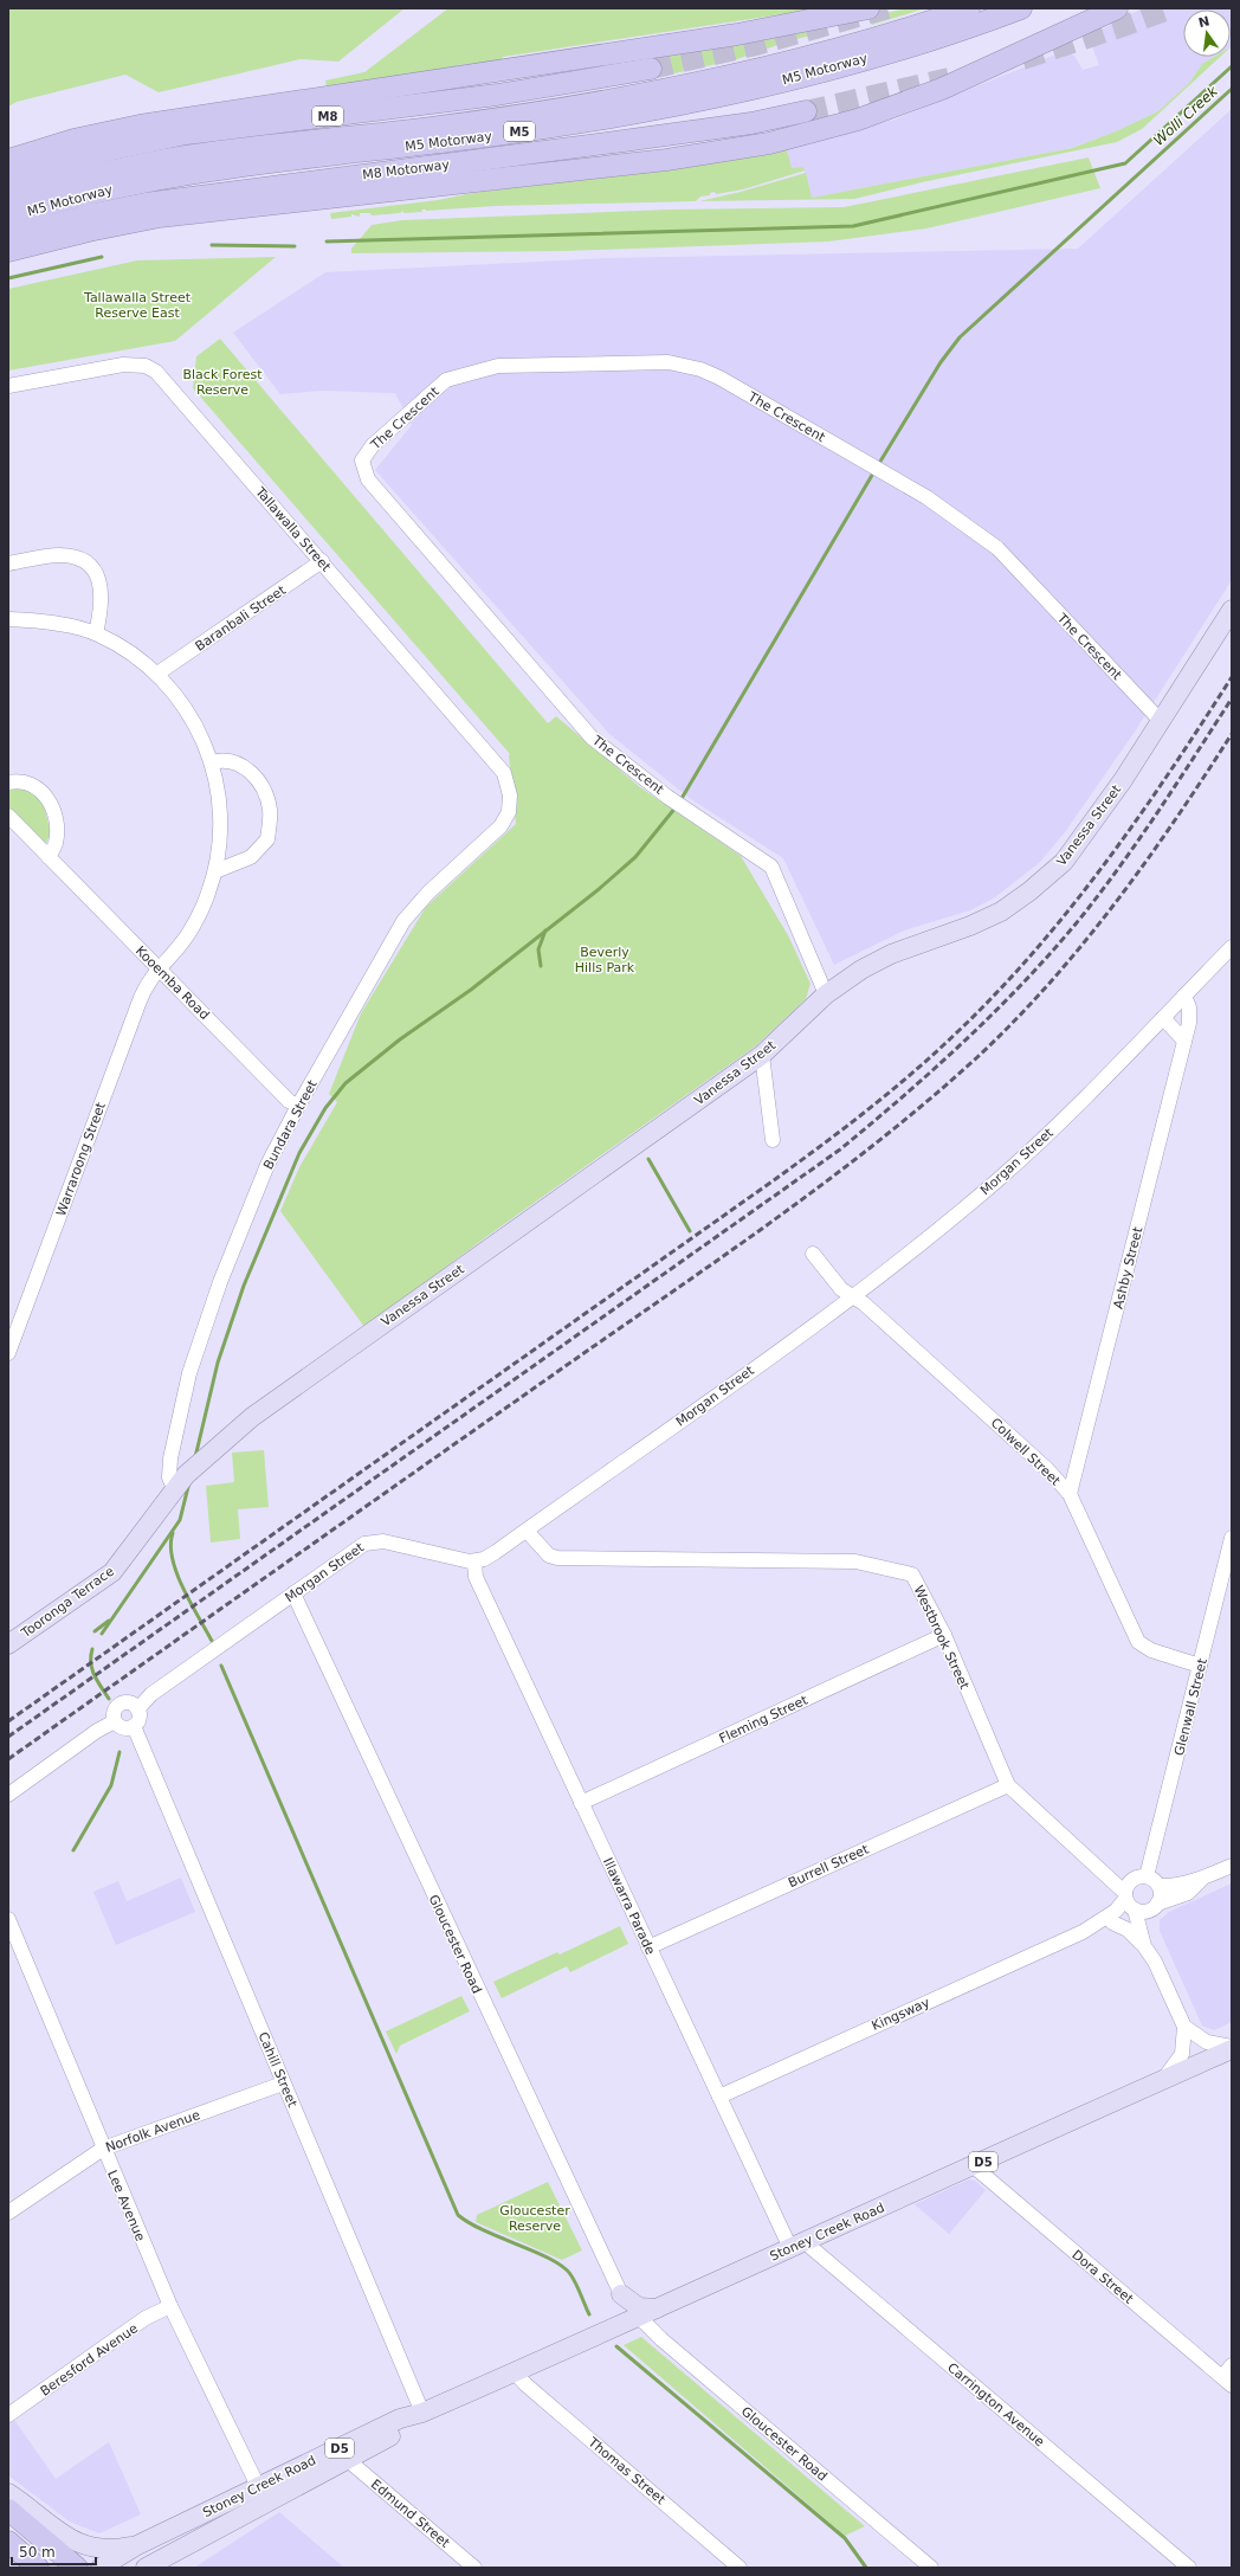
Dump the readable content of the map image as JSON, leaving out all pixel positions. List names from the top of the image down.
{
  "streets": {
    "highway": [
      "M5 Motorway",
      "M8",
      "M5",
      "M8 Motorway"
    ],
    "main road": [
      "Vanessa Street",
      "Tooronga Terrace",
      "D5",
      "Stoney Creek Road"
    ],
    "street": [
      "The Crescent",
      "Tallawalla Street",
      "Baranbali Street",
      "Kooemba Road",
      "Bundara Street",
      "Warraroong Street",
      "Morgan Street",
      "Ashby Street",
      "Colwell Street",
      "Westbrook Street",
      "Glenwall Street",
      "Fleming Street",
      "Burrell Street",
      "Illawarra Parade",
      "Gloucester Road",
      "Kingsway",
      "Cahill Street",
      "Norfolk Avenue",
      "Lee Avenue",
      "Dora Street",
      "Beresford Avenue",
      "Carrington Avenue",
      "Thomas Street",
      "Edmund Street"
    ]
  },
  "crossings": [
    ["The Crescent", "Vanessa Street"],
    ["Tallawalla Street", "Baranbali Street"],
    ["Tallawalla Street", "Bundara Street"],
    ["Baranbali Street", "Warraroong Street"],
    ["Vanessa Street", "Bundara Street"],
    ["Vanessa Street", "Tooronga Terrace"],
    ["Kooemba Road", "Bundara Street"],
    ["Kooemba Road", "Warraroong Street"],
    ["Bundara Street", "Tooronga Terrace"],
    ["Morgan Street", "Ashby Street"],
    ["Morgan Street", "Colwell Street"],
    ["Morgan Street", "Westbrook Street"],
    ["Morgan Street", "Illawarra Parade"],
    ["Morgan Street", "Gloucester Road"],
    ["Morgan Street", "Cahill Street"],
    ["Ashby Street", "Colwell Street"],
    ["Colwell Street", "Glenwall Street"],
    ["Westbrook Street", "Glenwall Street"],
    ["Westbrook Street", "Fleming Street"],
    ["Westbrook Street", "Burrell Street"],
    ["Westbrook Street", "Kingsway"],
    ["Glenwall Street", "Kingsway"],
    ["Fleming Street", "Illawarra Parade"],
    ["Burrell Street", "Illawarra Parade"],
    ["Illawarra Parade", "Kingsway"],
    ["Illawarra Parade", "Stoney Creek Road"],
    ["Illawarra Parade", "Carrington Avenue"],
    ["Gloucester Road", "Stoney Creek Road"],
    ["Cahill Street", "Norfolk Avenue"],
    ["Cahill Street", "Stoney Creek Road"],
    ["Norfolk Avenue", "Lee Avenue"],
    ["Lee Avenue", "Stoney Creek Road"],
    ["Lee Avenue", "Beresford Avenue"],
    ["Stoney Creek Road", "Dora Street"],
    ["Stoney Creek Road", "Carrington Avenue"],
    ["Stoney Creek Road", "Thomas Street"],
    ["Stoney Creek Road", "Edmund Street"]
  ],
  "water": ["Wolli Creek"],
  "parks": [
    "Tallawalla Street Reserve East",
    "Black Forest Reserve",
    "Beverly Hills Park",
    "Gloucester Reserve"
  ],
  "scale_bar": "50 m",
  "north": "top"
}
